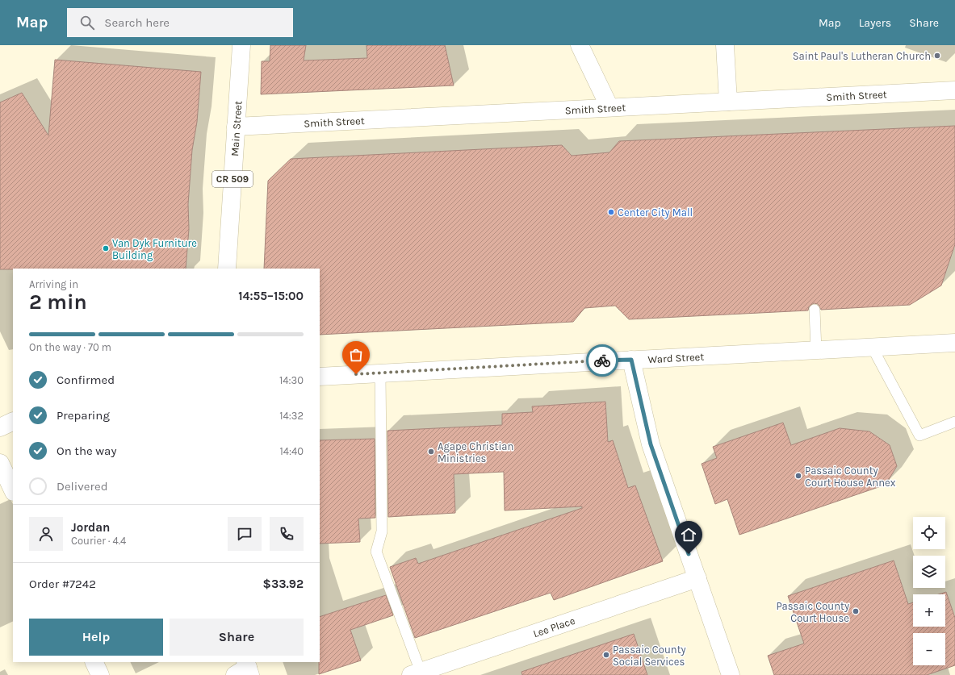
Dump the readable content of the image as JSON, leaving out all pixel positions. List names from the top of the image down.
{
  "streets": {
    "street": [
      "Smith Street",
      "Main Street",
      "CR 509",
      "Ward Street",
      "Lee Place"
    ]
  },
  "crossings": [
    ["Smith Street", "Main Street"]
  ],
  "places": [
    "Saint Paul's Lutheran Church",
    "Center City Mall",
    "Van Dyk Furniture Building",
    "Agape Christian Ministries",
    "Passaic County Court House Annex",
    "Passaic County Court House",
    "Passaic County Social Services"
  ],
  "page": {
    "header": "Map",
    "search": "Search here",
    "nav": ["Map", "Layers", "Share"],
    "heading": ["2 min", "Arriving in", "14:55–15:00"],
    "panel": [
      "Jordan",
      "Courier · 4.4",
      "Order #7242",
      "$33.92"
    ],
    "bar": "On the way · 70 m",
    "list": [
      ["Confirmed", "14:30"],
      ["Preparing", "14:32"],
      ["On the way", "14:40"],
      "Delivered"
    ],
    "map_buttons": ["+", "−"],
    "buttons": ["Help", "Share"]
  }
}
